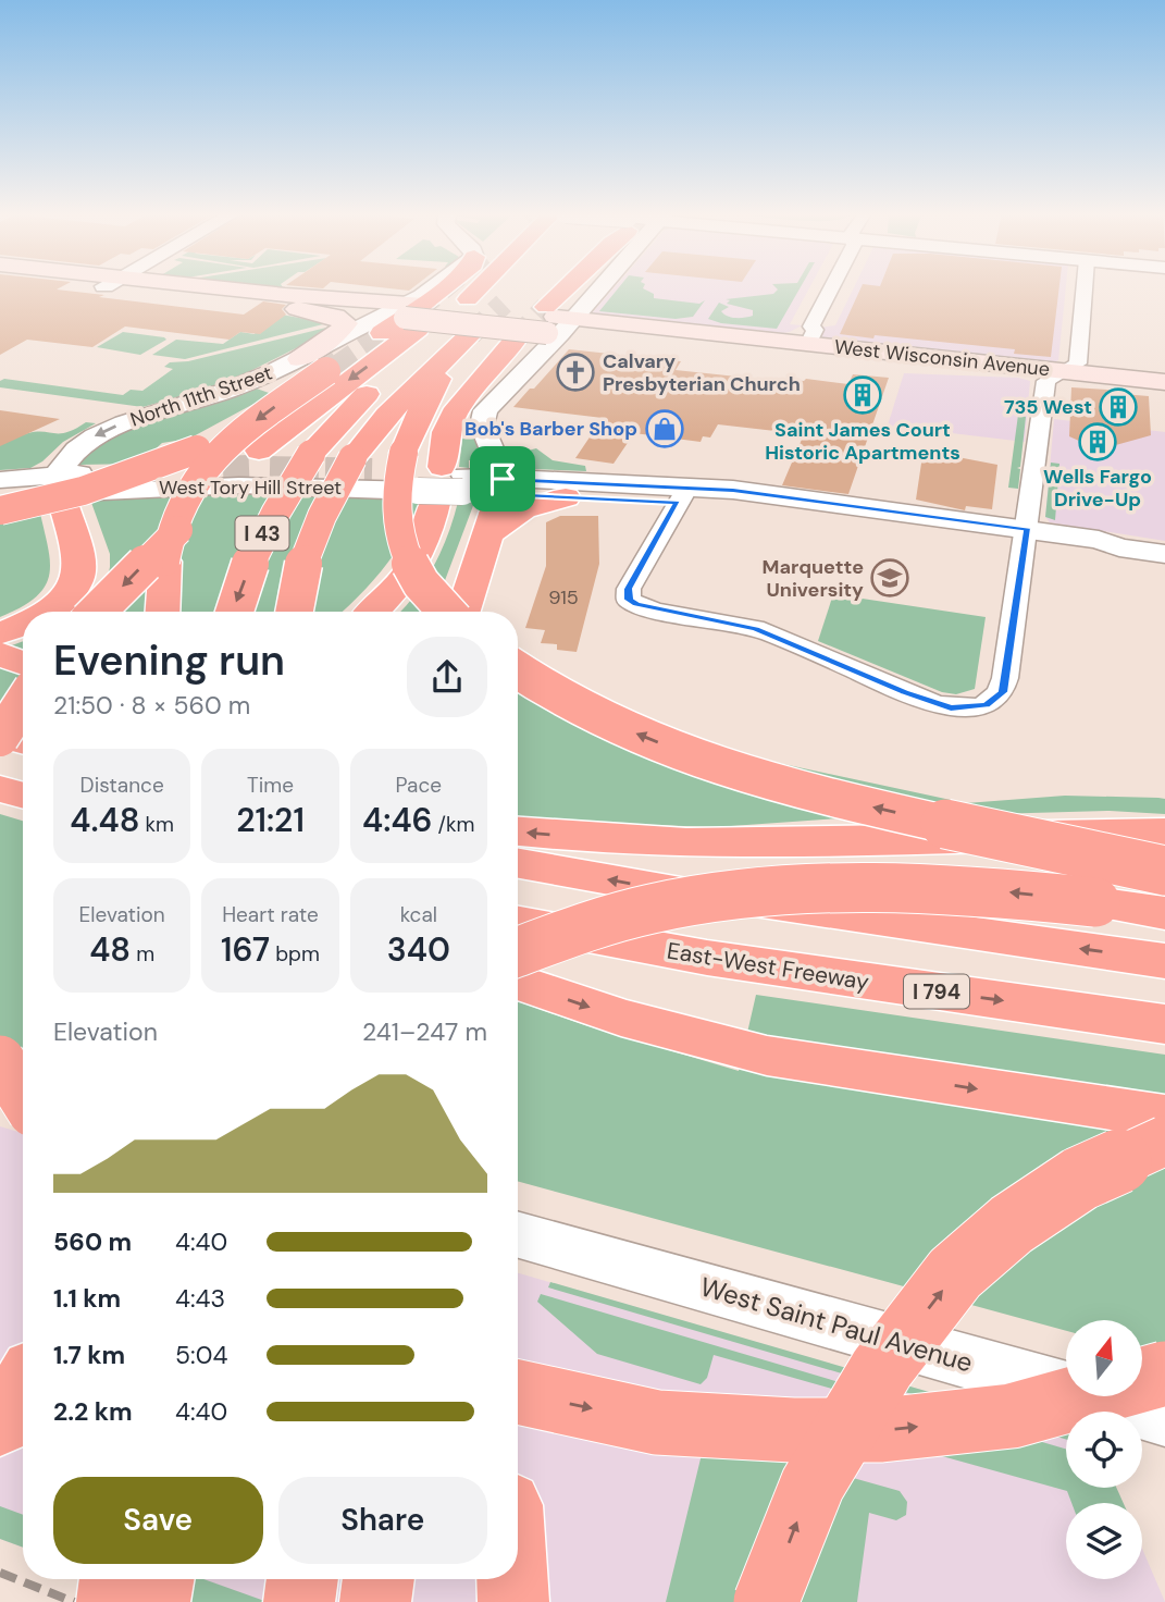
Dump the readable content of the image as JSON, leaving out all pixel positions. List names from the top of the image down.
{
  "streets": {
    "highway": ["I 43", "East-West Freeway", "I 794"],
    "main road": ["West Wisconsin Avenue"],
    "street": ["North 11th Street", "West Tory Hill Street", "West Saint Paul Avenue"]
  },
  "crossings": [
    ["West Wisconsin Avenue", "North 11th Street"],
    ["West Wisconsin Avenue", "I 43"],
    ["North 11th Street", "I 43"],
    ["West Tory Hill Street", "I 43"]
  ],
  "one_way": ["North 11th Street"],
  "places": {
    "church": ["Calvary Presbyterian Church"],
    "building": ["Saint James Court Historic Apartments", "735 West", "Wells Fargo Drive-Up"],
    "shop": ["Bob's Barber Shop"],
    "school or university": ["Marquette University"]
  },
  "house_numbers": ["915"],
  "north": "top",
  "page": {
    "heading": ["Evening run", "21:50 · 8 × 560 m"],
    "stats": [
      ["Distance", "4.48 km"],
      ["Time", "21:21"],
      ["Pace", "4:46 /km"],
      ["Elevation", "48 m"],
      ["Heart rate", "167 bpm"],
      ["kcal", "340"]
    ],
    "chart": ["Elevation", "241–247 m"],
    "list": [
      {
        "name": "560 m",
        "note": "4:40"
      },
      {
        "name": "1.1 km",
        "note": "4:43"
      },
      {
        "name": "1.7 km",
        "note": "5:04"
      },
      {
        "name": "2.2 km",
        "note": "4:40"
      }
    ],
    "buttons": ["Save", "Share"]
  }
}
